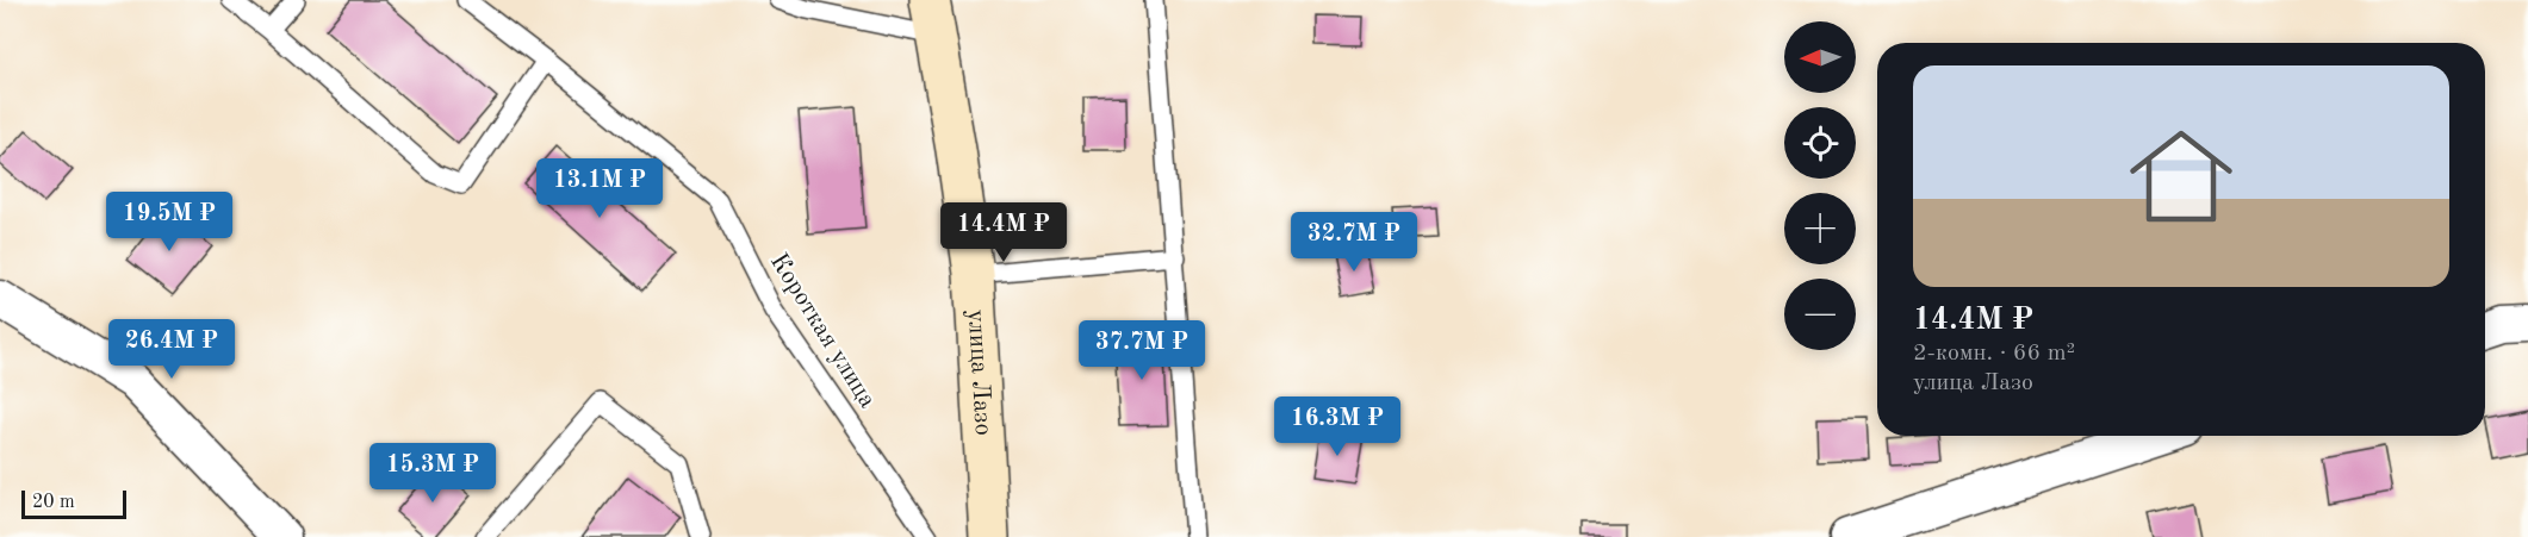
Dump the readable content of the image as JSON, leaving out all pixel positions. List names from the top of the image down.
{
  "streets": {
    "street": ["улица Лазо"],
    "lane": ["Короткая улица"]
  },
  "scale_bar": "20 m",
  "north": "left",
  "page": {
    "map_buttons": ["+", "−"],
    "list": [
      {
        "name": "14.4M ₽",
        "note": "2-комн. · 66 m² · улица Лазо"
      }
    ],
    "price": [
      "13.1M ₽",
      "19.5M ₽",
      "14.4M ₽",
      "32.7M ₽",
      "26.4M ₽",
      "37.7M ₽",
      "16.3M ₽",
      "15.3M ₽"
    ],
    "scale": "20 m"
  }
}
